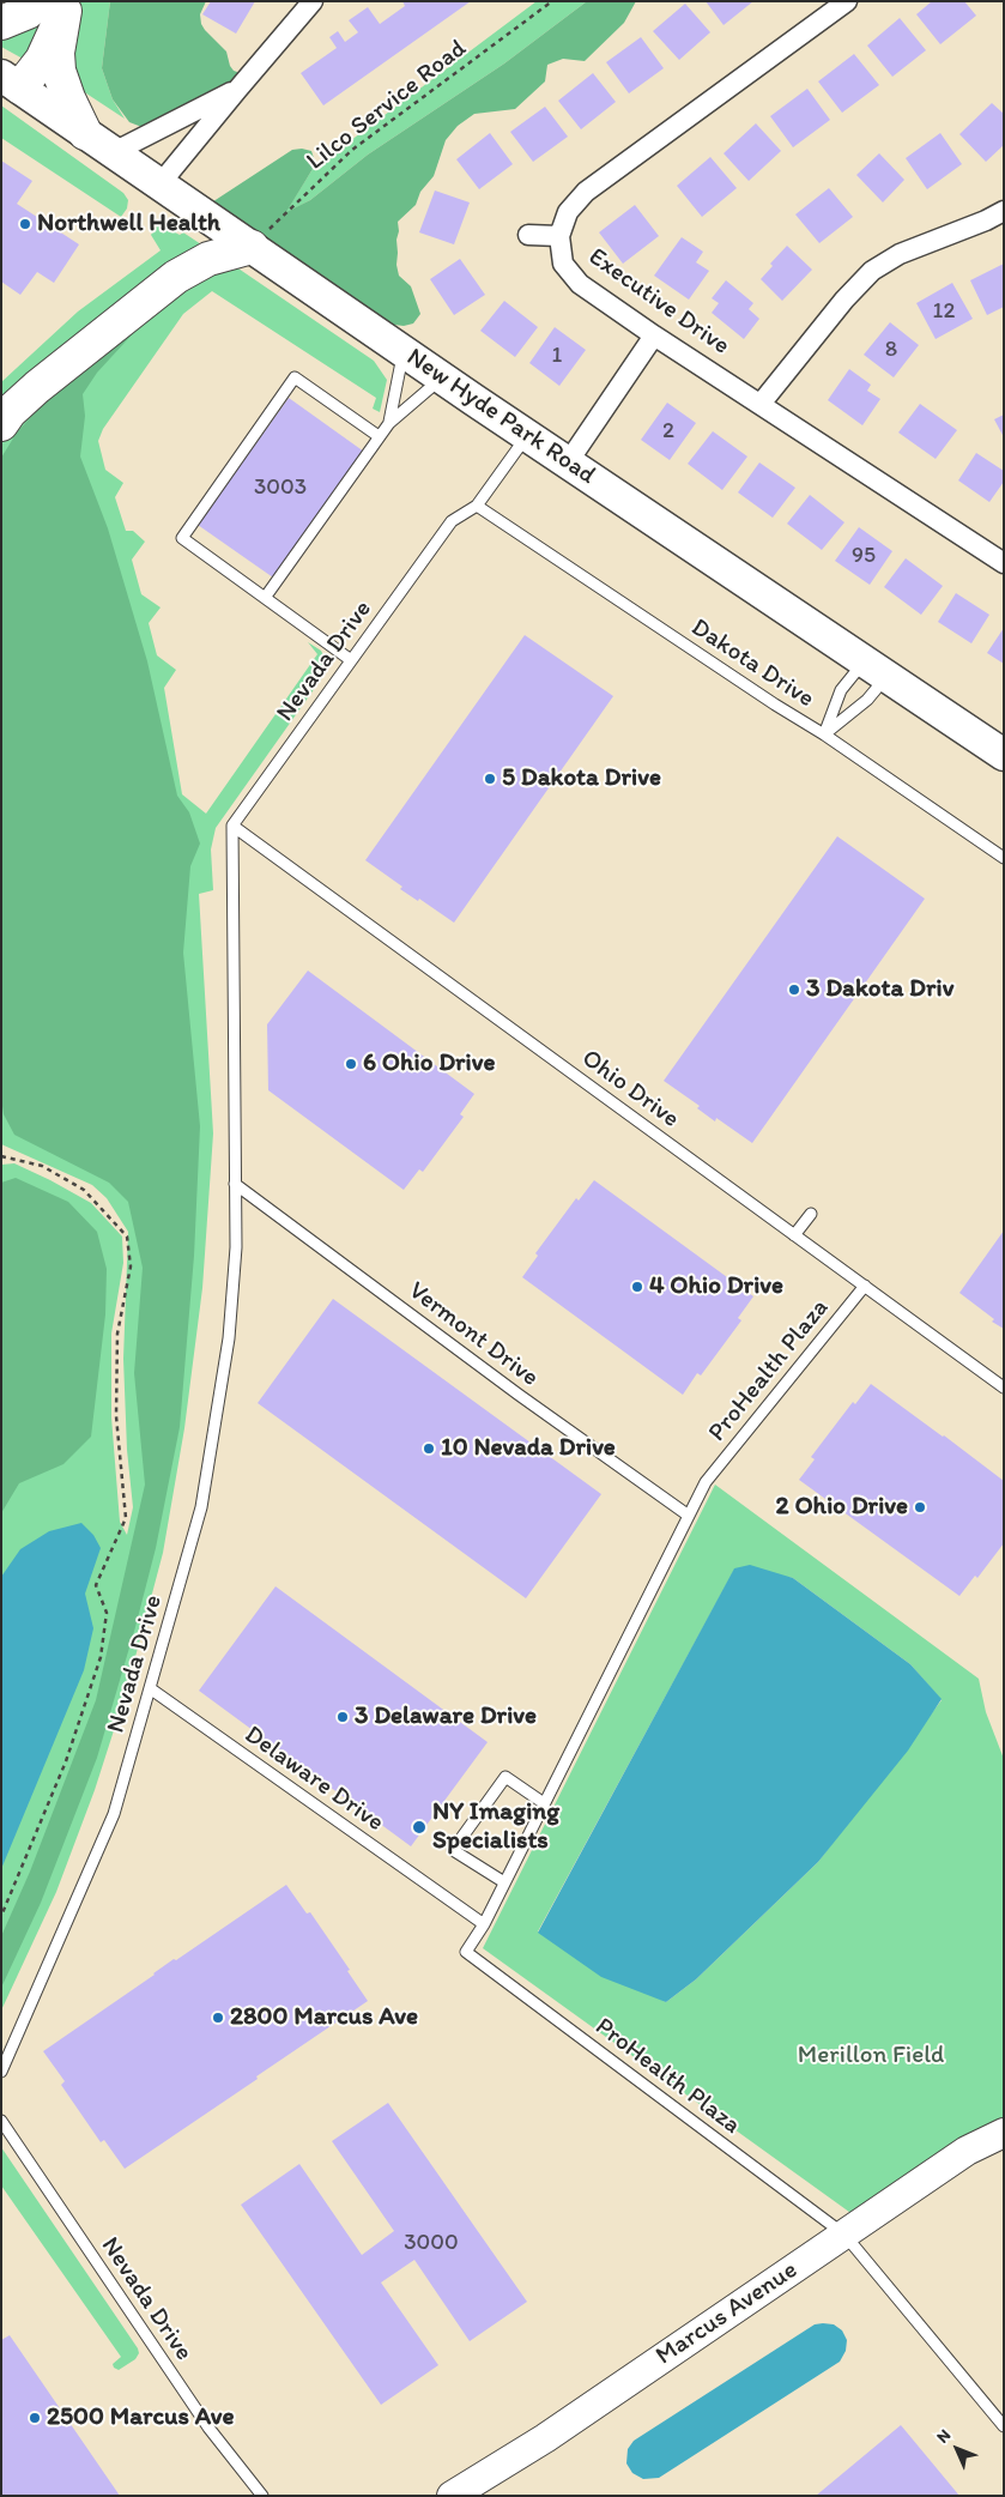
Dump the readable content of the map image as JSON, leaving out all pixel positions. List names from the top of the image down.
{
  "streets": {
    "main road": ["New Hyde Park Road", "Marcus Avenue"],
    "street": ["Executive Drive"],
    "lane": [
      "Nevada Drive",
      "Dakota Drive",
      "Ohio Drive",
      "Vermont Drive",
      "ProHealth Plaza",
      "Delaware Drive"
    ],
    "path": ["Lilco Service Road"]
  },
  "crossings": [
    ["Lilco Service Road", "New Hyde Park Road"],
    ["Nevada Drive", "Dakota Drive"],
    ["Nevada Drive", "Ohio Drive"],
    ["Nevada Drive", "Vermont Drive"],
    ["Nevada Drive", "Delaware Drive"],
    ["Ohio Drive", "ProHealth Plaza"],
    ["Vermont Drive", "ProHealth Plaza"],
    ["ProHealth Plaza", "Delaware Drive"],
    ["ProHealth Plaza", "Marcus Avenue"]
  ],
  "parks": ["Merillon Field"],
  "places": [
    "Northwell Health",
    "5 Dakota Drive",
    "3 Dakota Driv",
    "6 Ohio Drive",
    "4 Ohio Drive",
    "10 Nevada Drive",
    "2 Ohio Drive",
    "3 Delaware Drive",
    "NY Imaging Specialists",
    "2800 Marcus Ave",
    "2500 Marcus Ave"
  ],
  "house_numbers": [
    "12",
    "8",
    "1",
    "2",
    "3003",
    "95",
    "3000"
  ],
  "north": "top left"
}
